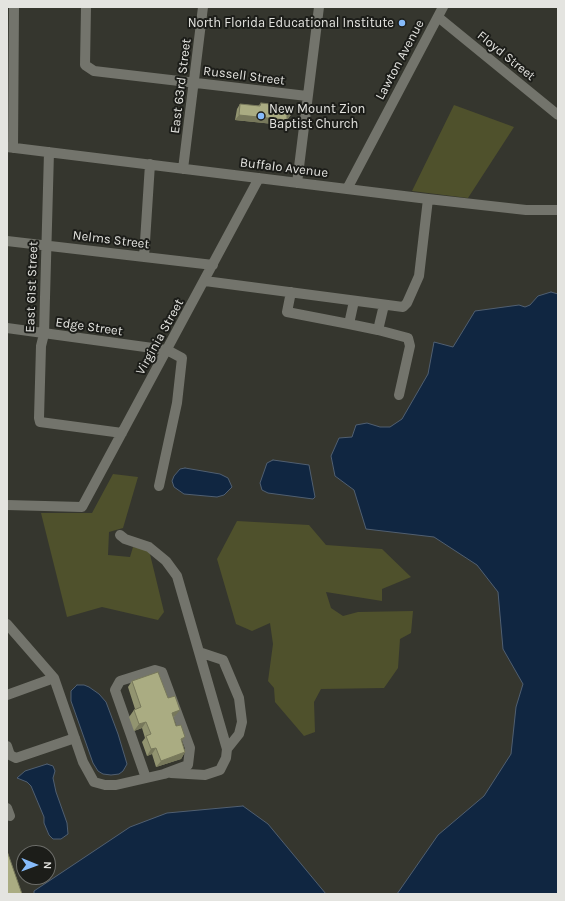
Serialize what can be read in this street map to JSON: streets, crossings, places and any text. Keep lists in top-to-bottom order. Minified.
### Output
{"streets":{"street":["Floyd Street","Lawton Avenue","Russell Street","East 63rd Street","Buffalo Avenue","Nelms Street","East 61st Street","Edge Street","Virginia Street"]},"crossings":[["Floyd Street","Lawton Avenue"],["Lawton Avenue","Buffalo Avenue"],["Russell Street","East 63rd Street"],["East 63rd Street","Buffalo Avenue"],["Buffalo Avenue","East 61st Street"],["Buffalo Avenue","Virginia Street"],["Nelms Street","East 61st Street"],["Nelms Street","Virginia Street"],["East 61st Street","Edge Street"],["East 61st Street","Virginia Street"],["Edge Street","Virginia Street"]],"places":["North Florida Educational Institute","New Mount Zion Baptist Church"],"north":"right"}
